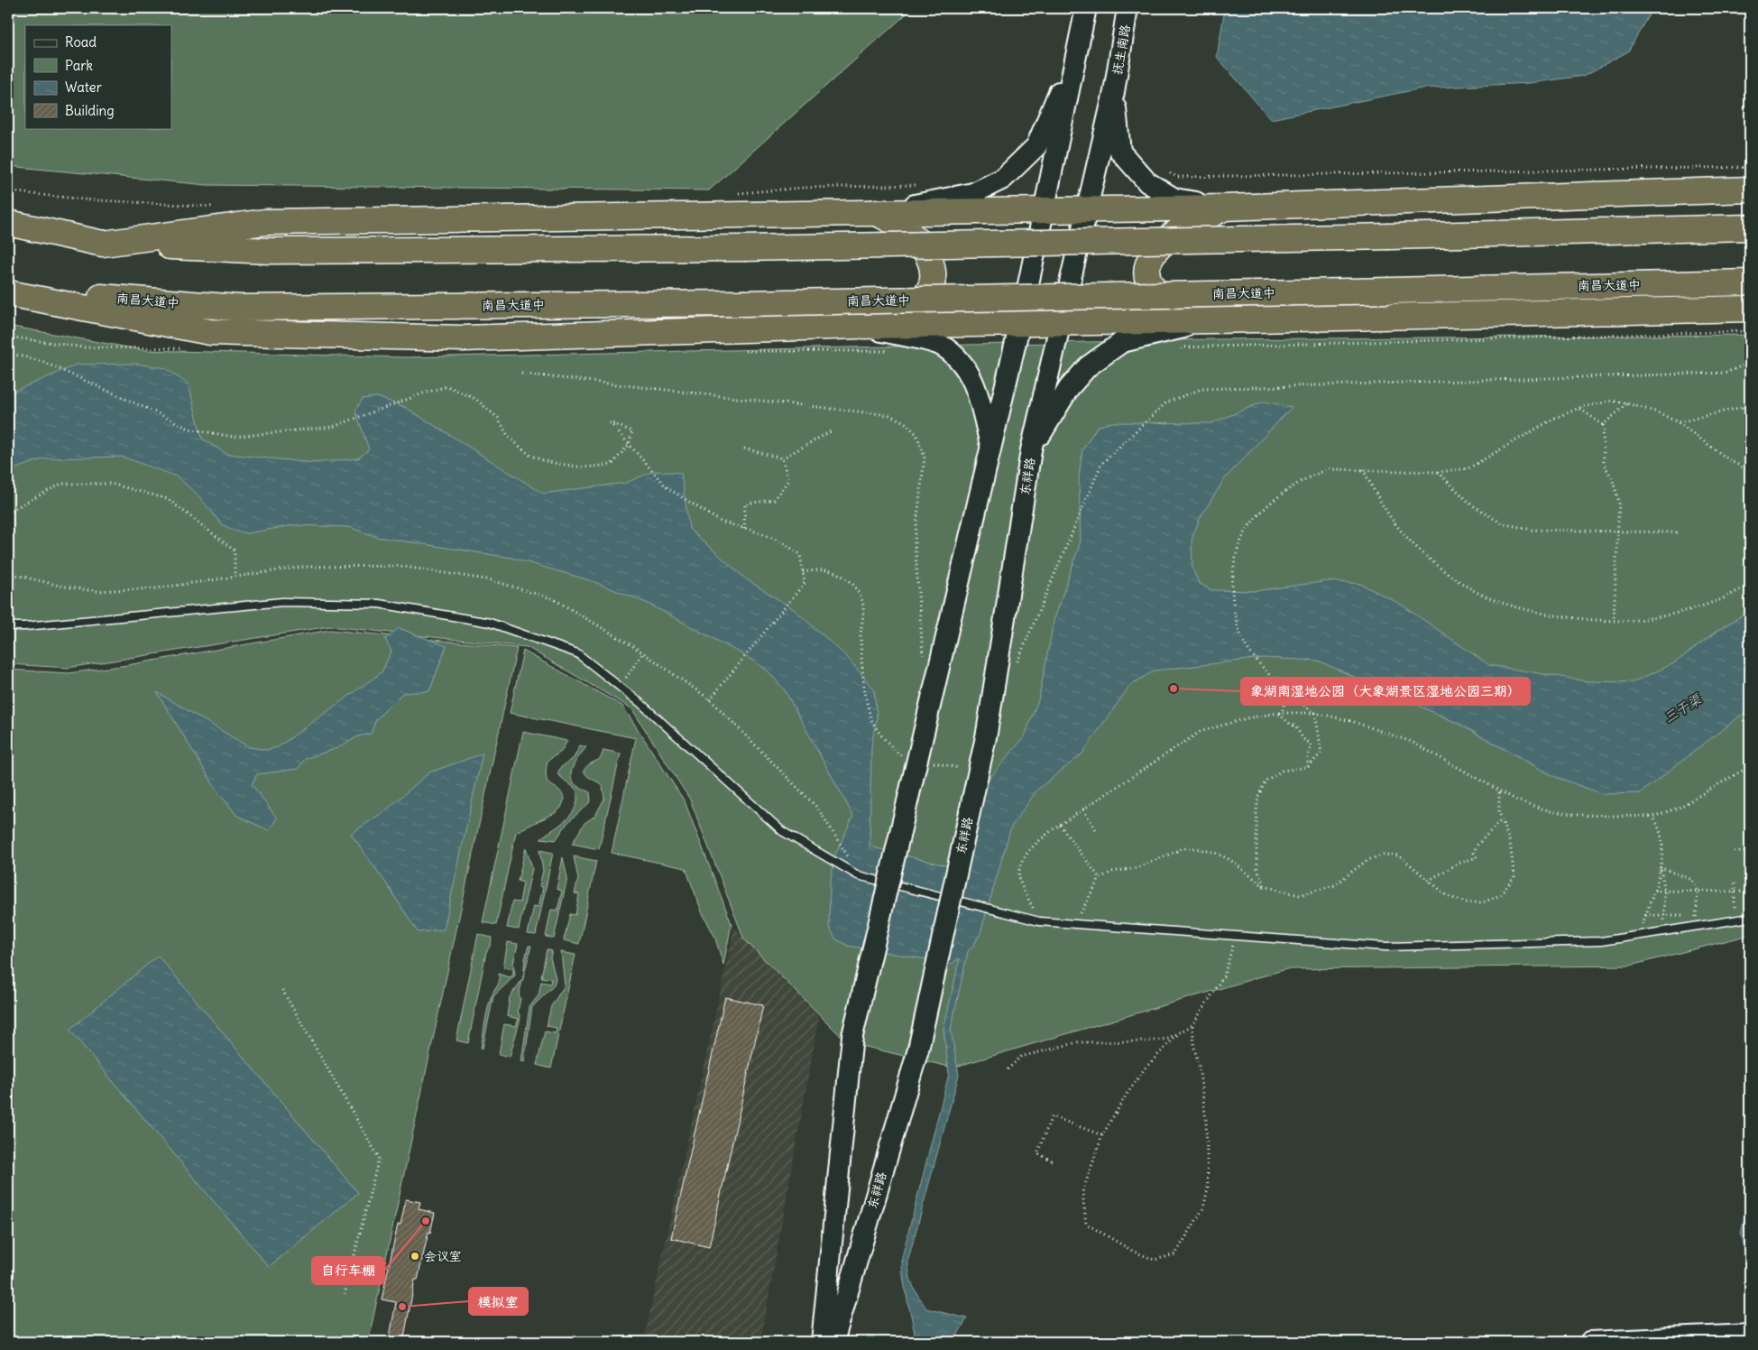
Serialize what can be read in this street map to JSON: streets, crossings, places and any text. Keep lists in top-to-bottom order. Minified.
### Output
{"streets":{"highway":["南昌大道中"],"main road":["抚生南路","东祥路"]},"crossings":[["抚生南路","东祥路"]],"water":["三干渠"],"places":["象湖南湿地公园（大象湖景区湿地公园三期）","自行车棚","会议室","模拟室"],"legend":["Road","Park","Water","Building"]}
